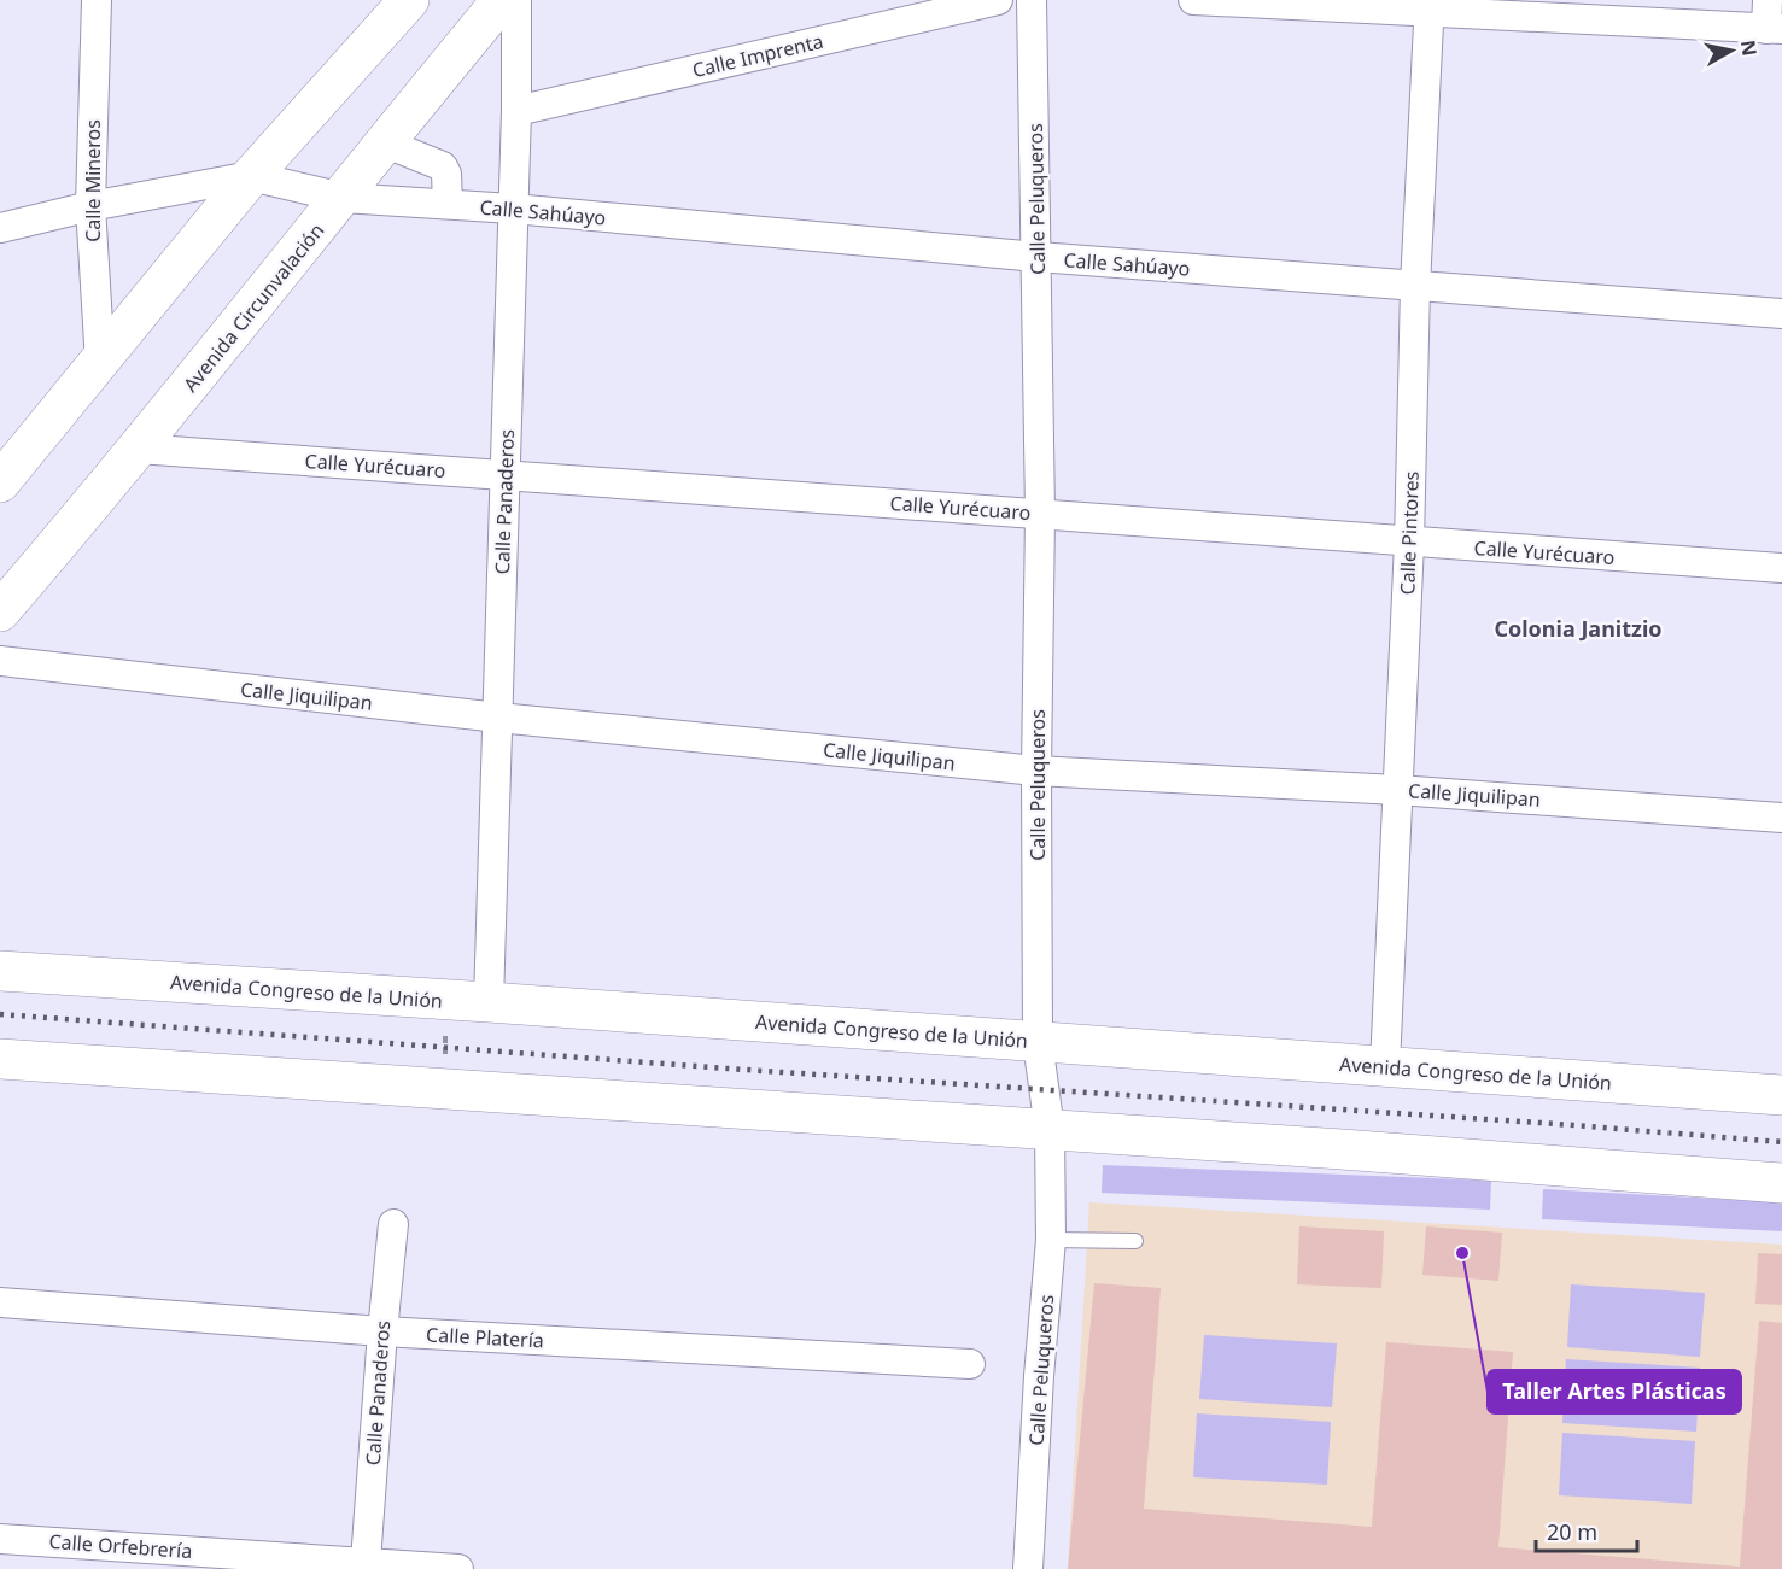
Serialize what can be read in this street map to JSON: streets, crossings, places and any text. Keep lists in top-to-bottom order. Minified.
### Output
{"streets":{"main road":["Avenida Circunvalación","Avenida Congreso de la Unión"],"street":["Calle Imprenta","Calle Mineros","Calle Peluqueros","Calle Sahúayo","Calle Yurécuaro","Calle Panaderos","Calle Pintores","Calle Jiquilipan","Calle Platería","Calle Orfebrería"]},"crossings":[["Calle Imprenta","Calle Panaderos"],["Calle Peluqueros","Calle Sahúayo"],["Calle Peluqueros","Calle Yurécuaro"],["Calle Peluqueros","Calle Jiquilipan"],["Calle Peluqueros","Avenida Congreso de la Unión"],["Calle Sahúayo","Avenida Circunvalación"],["Calle Sahúayo","Calle Panaderos"],["Calle Sahúayo","Calle Pintores"],["Avenida Circunvalación","Calle Yurécuaro"],["Calle Yurécuaro","Calle Panaderos"],["Calle Yurécuaro","Calle Pintores"],["Calle Panaderos","Calle Jiquilipan"],["Calle Panaderos","Avenida Congreso de la Unión"],["Calle Panaderos","Calle Platería"],["Calle Panaderos","Calle Orfebrería"],["Calle Pintores","Calle Jiquilipan"],["Calle Pintores","Avenida Congreso de la Unión"]],"districts":["Colonia Janitzio"],"places":["Taller Artes Plásticas"],"scale_bar":"20 m","north":"right"}
